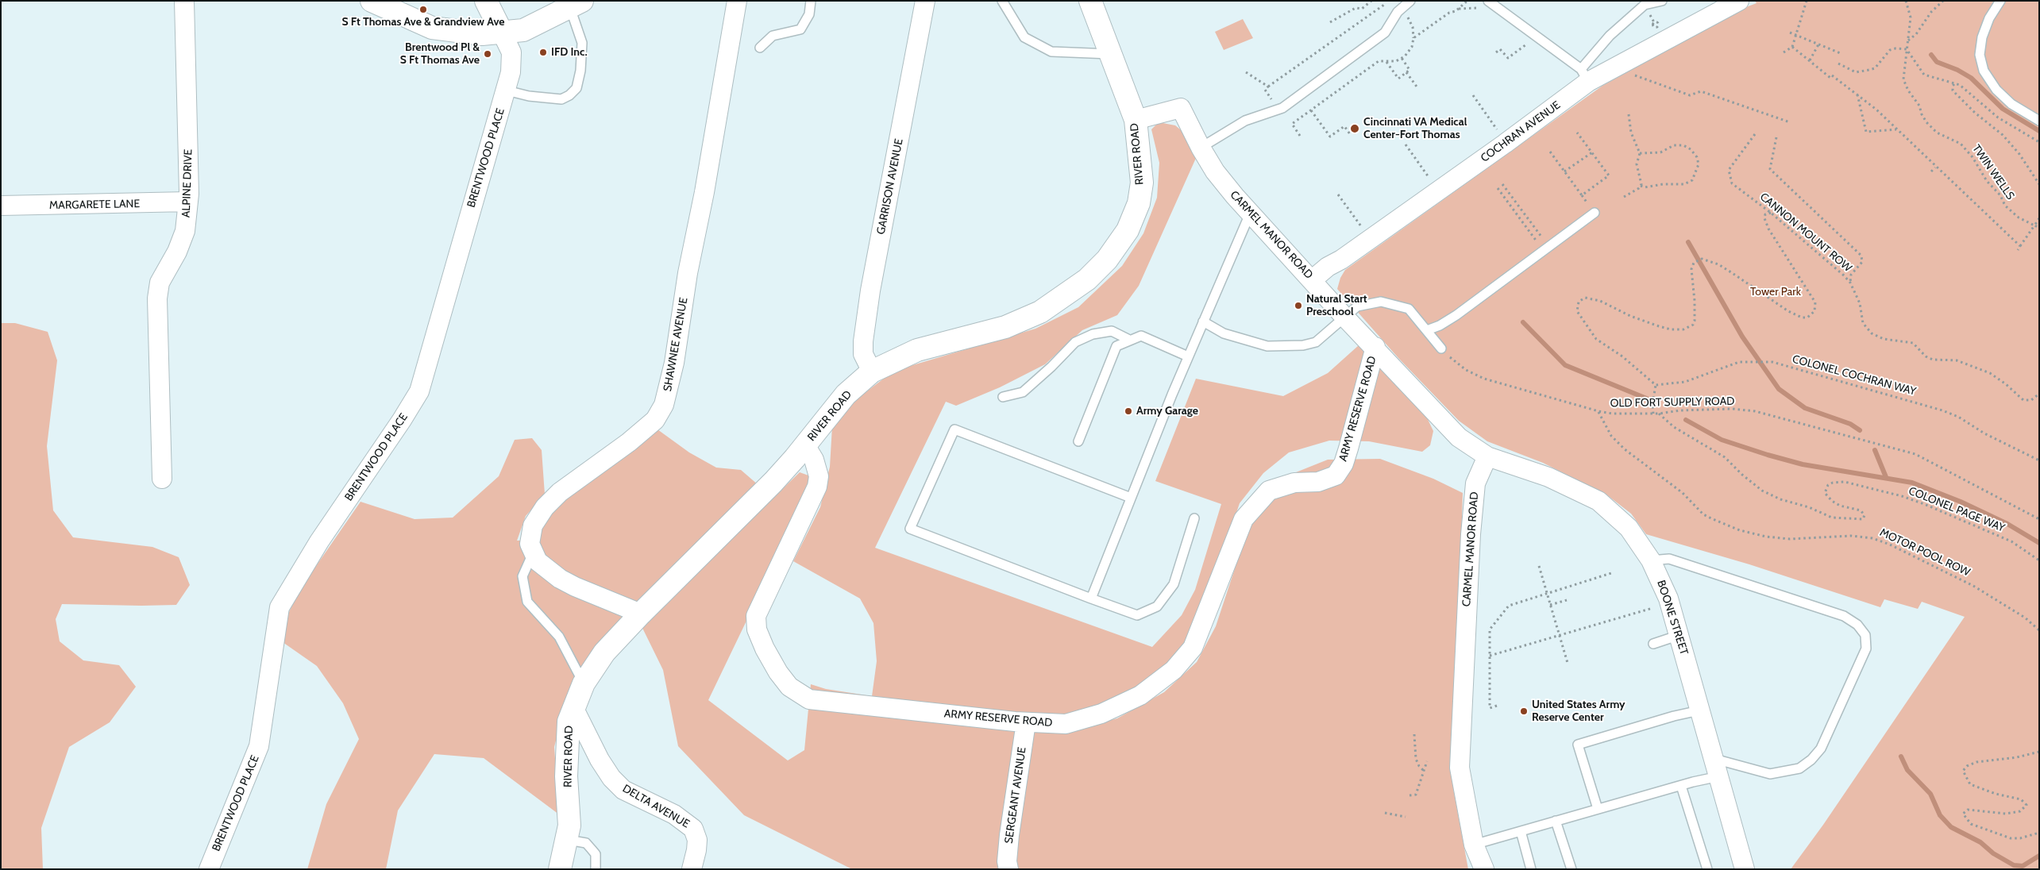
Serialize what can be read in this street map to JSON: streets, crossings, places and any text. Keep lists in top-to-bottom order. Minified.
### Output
{"streets":{"street":["COCHRAN AVENUE","RIVER ROAD","BRENTWOOD PLACE","ALPINE DRIVE","GARRISON AVENUE","MARGARETE LANE","CARMEL MANOR ROAD","SHAWNEE AVENUE","ARMY RESERVE ROAD","BOONE STREET","SERGEANT AVENUE","DELTA AVENUE"],"path":["TWIN WELLS","CANNON MOUNT ROW","COLONEL COCHRAN WAY","OLD FORT SUPPLY ROAD","COLONEL PAGE WAY","MOTOR POOL ROW"]},"crossings":[["COCHRAN AVENUE","CARMEL MANOR ROAD"],["RIVER ROAD","GARRISON AVENUE"],["RIVER ROAD","CARMEL MANOR ROAD"],["RIVER ROAD","ARMY RESERVE ROAD"],["RIVER ROAD","DELTA AVENUE"],["ALPINE DRIVE","MARGARETE LANE"],["CARMEL MANOR ROAD","ARMY RESERVE ROAD"],["CARMEL MANOR ROAD","BOONE STREET"],["OLD FORT SUPPLY ROAD","COLONEL PAGE WAY"],["OLD FORT SUPPLY ROAD","MOTOR POOL ROW"],["ARMY RESERVE ROAD","SERGEANT AVENUE"]],"parks":["Tower Park"],"places":["S Ft Thomas Ave & Grandview Ave","IFD Inc.","Brentwood Pl & S Ft Thomas Ave","Cincinnati VA Medical Center-Fort Thomas","Natural Start Preschool","Army Garage","United States Army Reserve Center"]}
